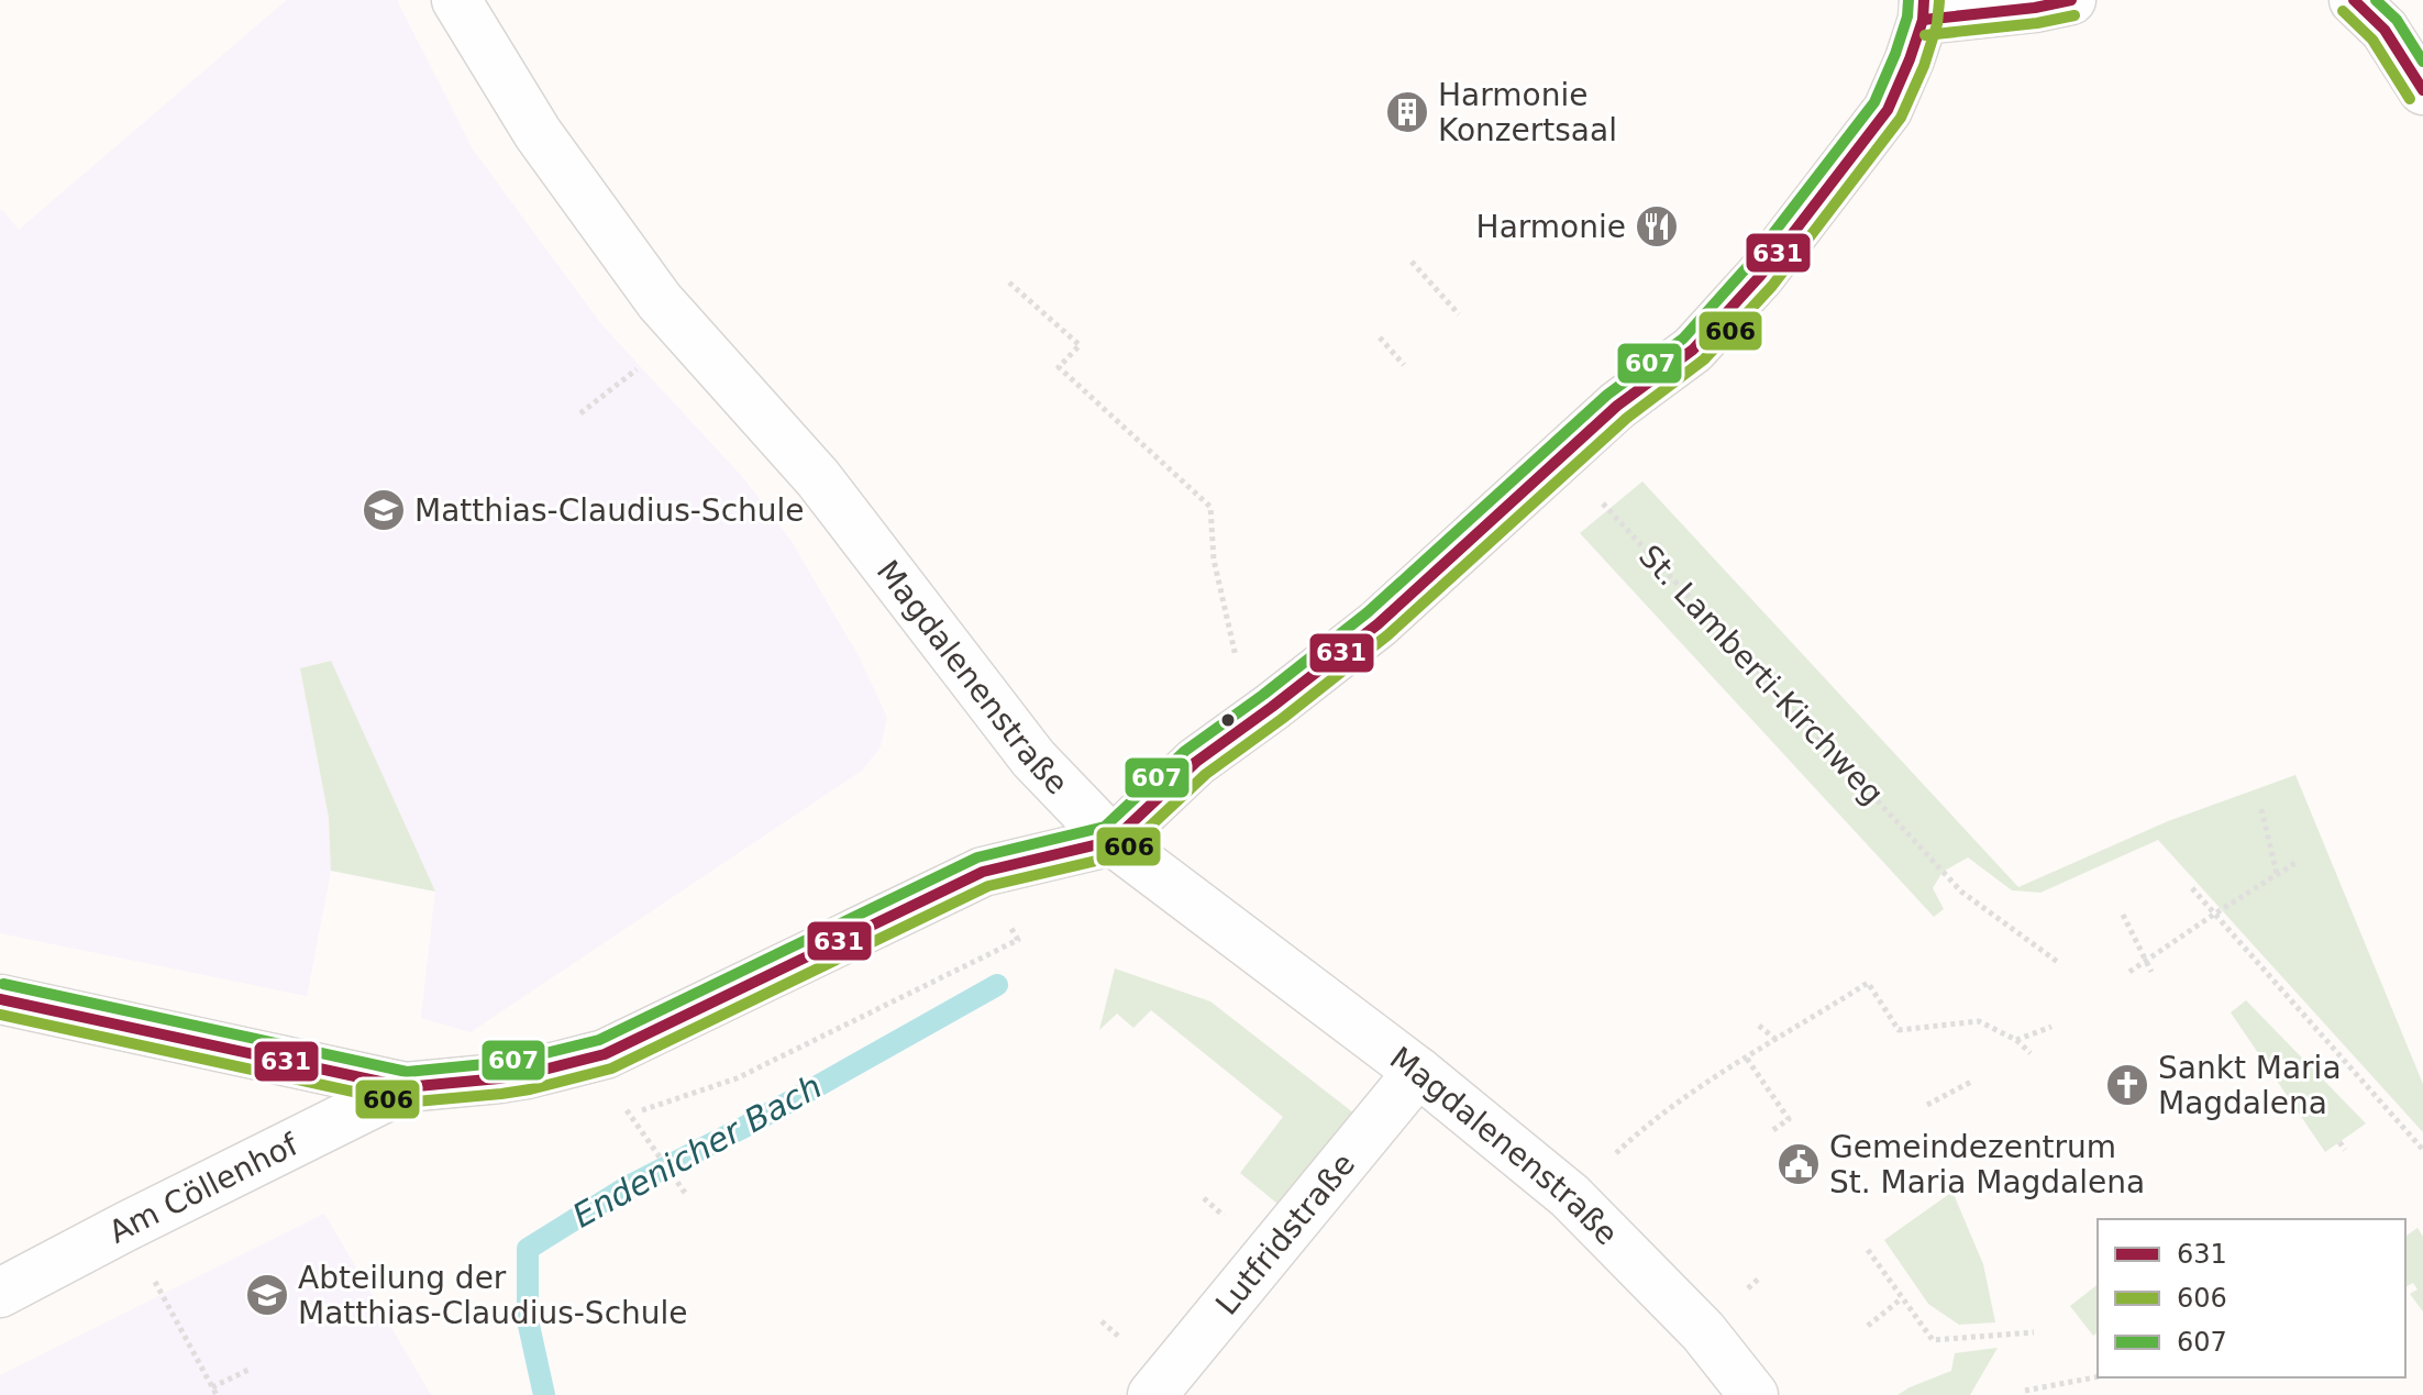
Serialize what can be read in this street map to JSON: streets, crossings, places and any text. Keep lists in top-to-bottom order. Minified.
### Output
{"streets":{"street":["Magdalenenstraße","Am Cöllenhof","Lutfridstraße"],"path":["St. Lamberti-Kirchweg"]},"crossings":[["Magdalenenstraße","Lutfridstraße"]],"water":["Endenicher Bach"],"places":{"building":["Harmonie Konzertsaal"],"restaurant":["Harmonie"],"school or university":["Matthias-Claudius-Schule","Abteilung der Matthias-Claudius-Schule"],"church":["Sankt Maria Magdalena"],"public building":["Gemeindezentrum St. Maria Magdalena"]},"lines":["transit line 631","transit line 607","transit line 606"],"legend":["631","606","607"]}
